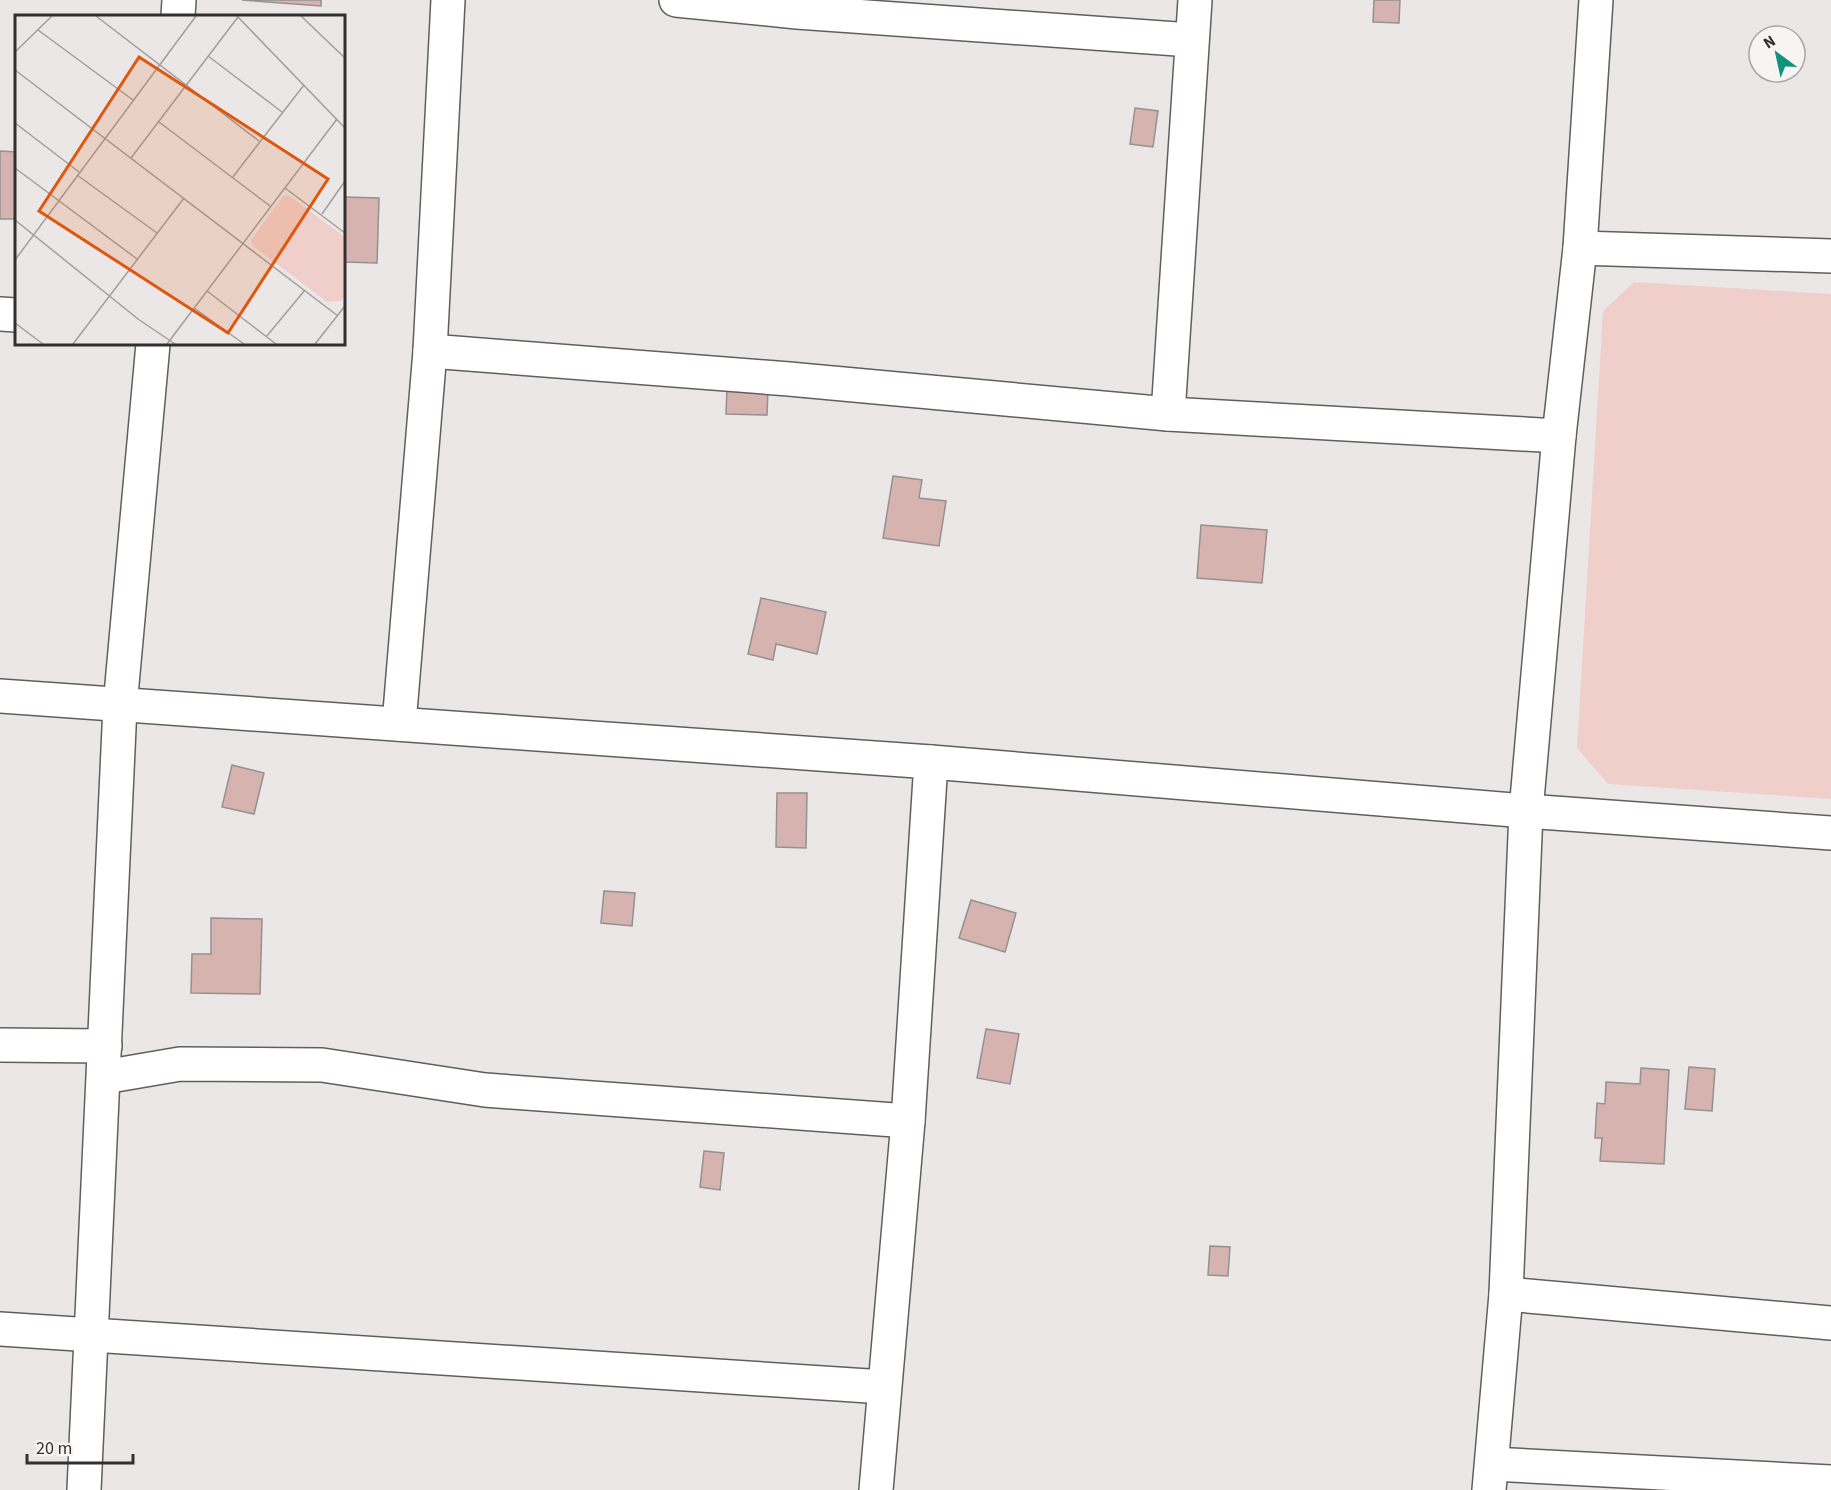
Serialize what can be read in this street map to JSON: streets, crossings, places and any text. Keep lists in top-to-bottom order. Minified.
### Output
{"scale_bar":"20 m","north":"top left"}
